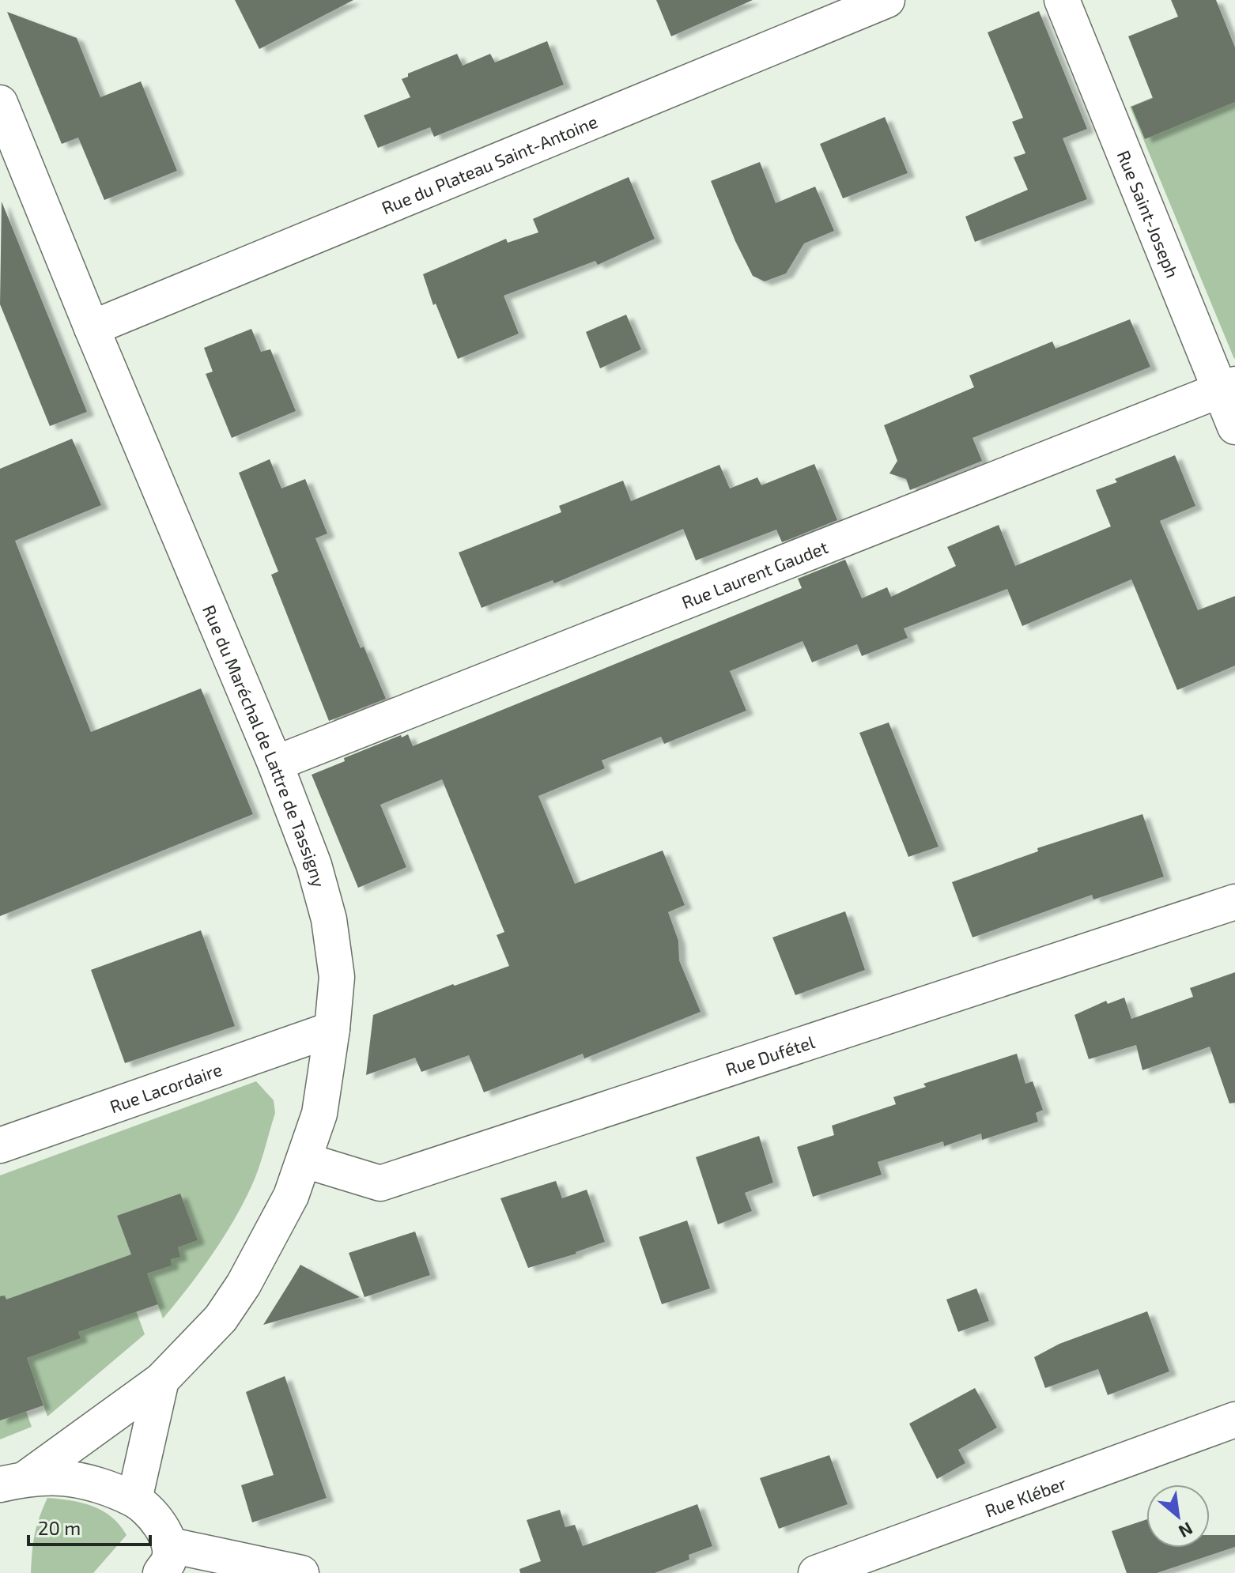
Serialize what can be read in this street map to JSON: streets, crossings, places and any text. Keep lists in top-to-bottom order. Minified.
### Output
{"streets":{"street":["Rue du Plateau Saint-Antoine","Rue Saint-Joseph","Rue Laurent Gaudet","Rue du Maréchal de Lattre de Tassigny","Rue Dufétel","Rue Lacordaire","Rue Kléber"]},"crossings":[["Rue du Plateau Saint-Antoine","Rue du Maréchal de Lattre de Tassigny"],["Rue Saint-Joseph","Rue Laurent Gaudet"],["Rue Laurent Gaudet","Rue du Maréchal de Lattre de Tassigny"],["Rue du Maréchal de Lattre de Tassigny","Rue Dufétel"],["Rue du Maréchal de Lattre de Tassigny","Rue Lacordaire"]],"scale_bar":"20 m","north":"bottom right"}
